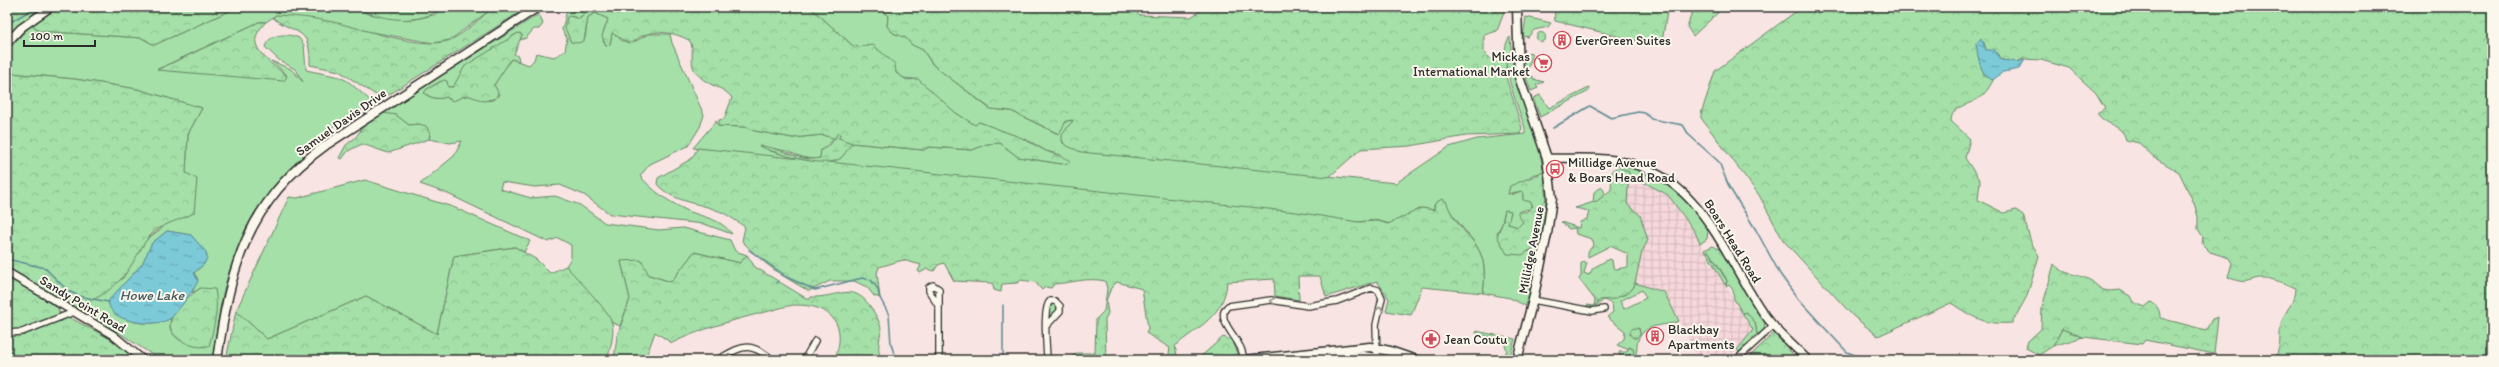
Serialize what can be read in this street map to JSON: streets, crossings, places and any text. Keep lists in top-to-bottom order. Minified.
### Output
{"streets":{"main road":["Samuel Davis Drive","Millidge Avenue"],"street":["Boars Head Road","Sandy Point Road"]},"crossings":[["Boars Head Road","Millidge Avenue"]],"water":["Howe Lake"],"places":{"building":["EverGreen Suites","Blackbay Apartments"],"supermarket":["Mickas International Market"],"bus stop":["Millidge Avenue & Boars Head Road"],"pharmacy":["Jean Coutu"]},"scale_bar":"100 m"}
